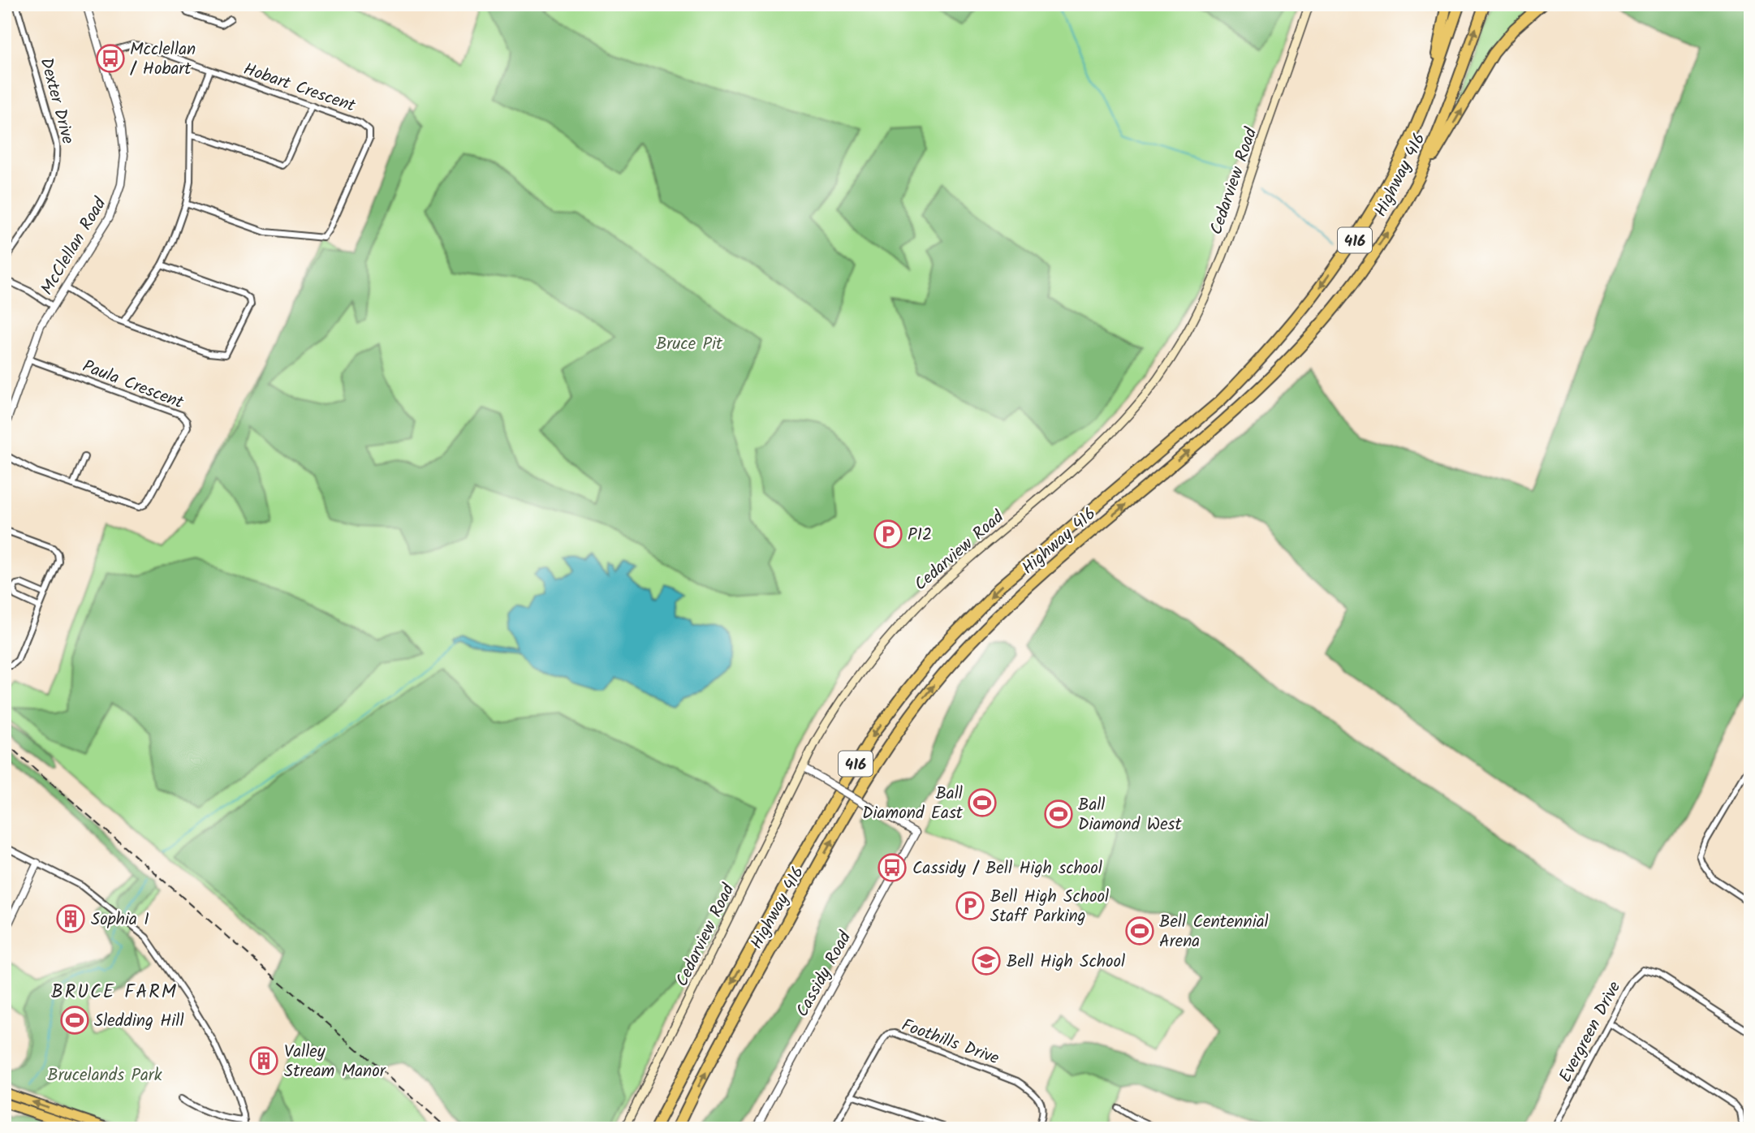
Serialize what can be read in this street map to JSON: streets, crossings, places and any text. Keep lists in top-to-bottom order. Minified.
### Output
{"streets":{"highway":["Highway 416","416"],"main road":["Cedarview Road"],"street":["Hobart Crescent","Dexter Drive","McClellan Road","Paula Crescent","Cassidy Road","Evergreen Drive","Foothills Drive"]},"crossings":[["Hobart Crescent","McClellan Road"],["Cedarview Road","Cassidy Road"],["McClellan Road","Paula Crescent"]],"districts":["BRUCE FARM"],"parks":["Bruce Pit","Brucelands Park"],"places":{"bus stop":["Mcclellan / Hobart","Cassidy / Bell High school"],"parking":["P12","Bell High School Staff Parking"],"sports":["Ball Diamond East","Ball Diamond West","Bell Centennial Arena","Sledding Hill"],"building":["Sophia I","Valley Stream Manor"],"school or university":["Bell High School"]}}
